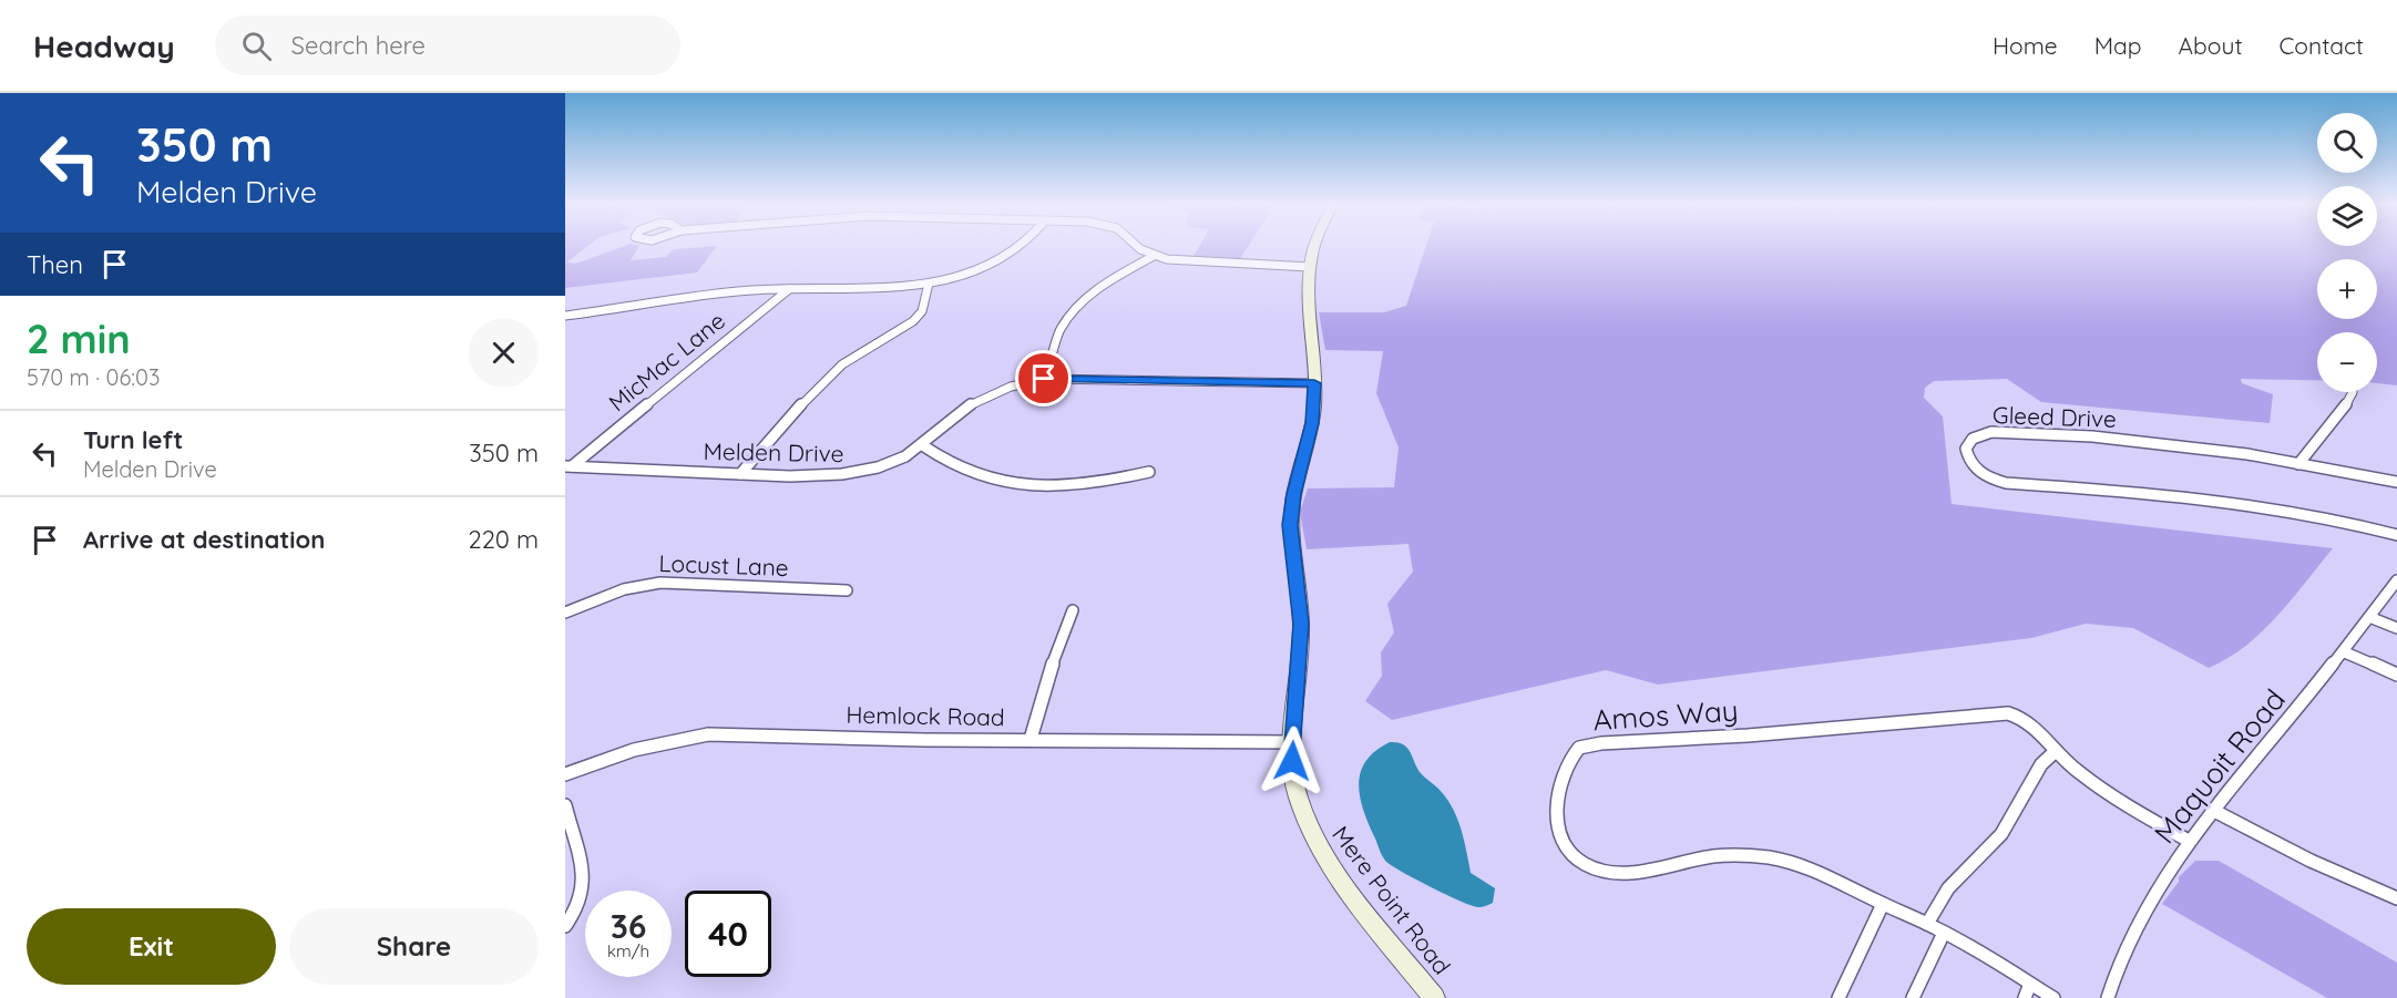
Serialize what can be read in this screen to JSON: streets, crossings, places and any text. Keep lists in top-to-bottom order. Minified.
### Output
{"streets":{"street":["MicMac Lane","Gleed Drive","Melden Drive","Locust Lane","Amos Way","Hemlock Road","Maquoit Road","Mere Point Road"]},"crossings":[["MicMac Lane","Melden Drive"],["Melden Drive","Mere Point Road"],["Amos Way","Maquoit Road"],["Hemlock Road","Mere Point Road"]],"page":{"header":"Headway","search":"Search here","nav":["Home","Map","About","Contact"],"turn":["350 m","Melden Drive"],"map_buttons":["+","−"],"then":"Then","heading":["2 min","570 m · 06:03"],"list":[{"name":"Turn left","note":"Melden Drive","value":"350 m"},{"name":"Arrive at destination","value":"220 m"}],"speed":"36 km/h","limit":"40","buttons":["Exit","Share"]}}
